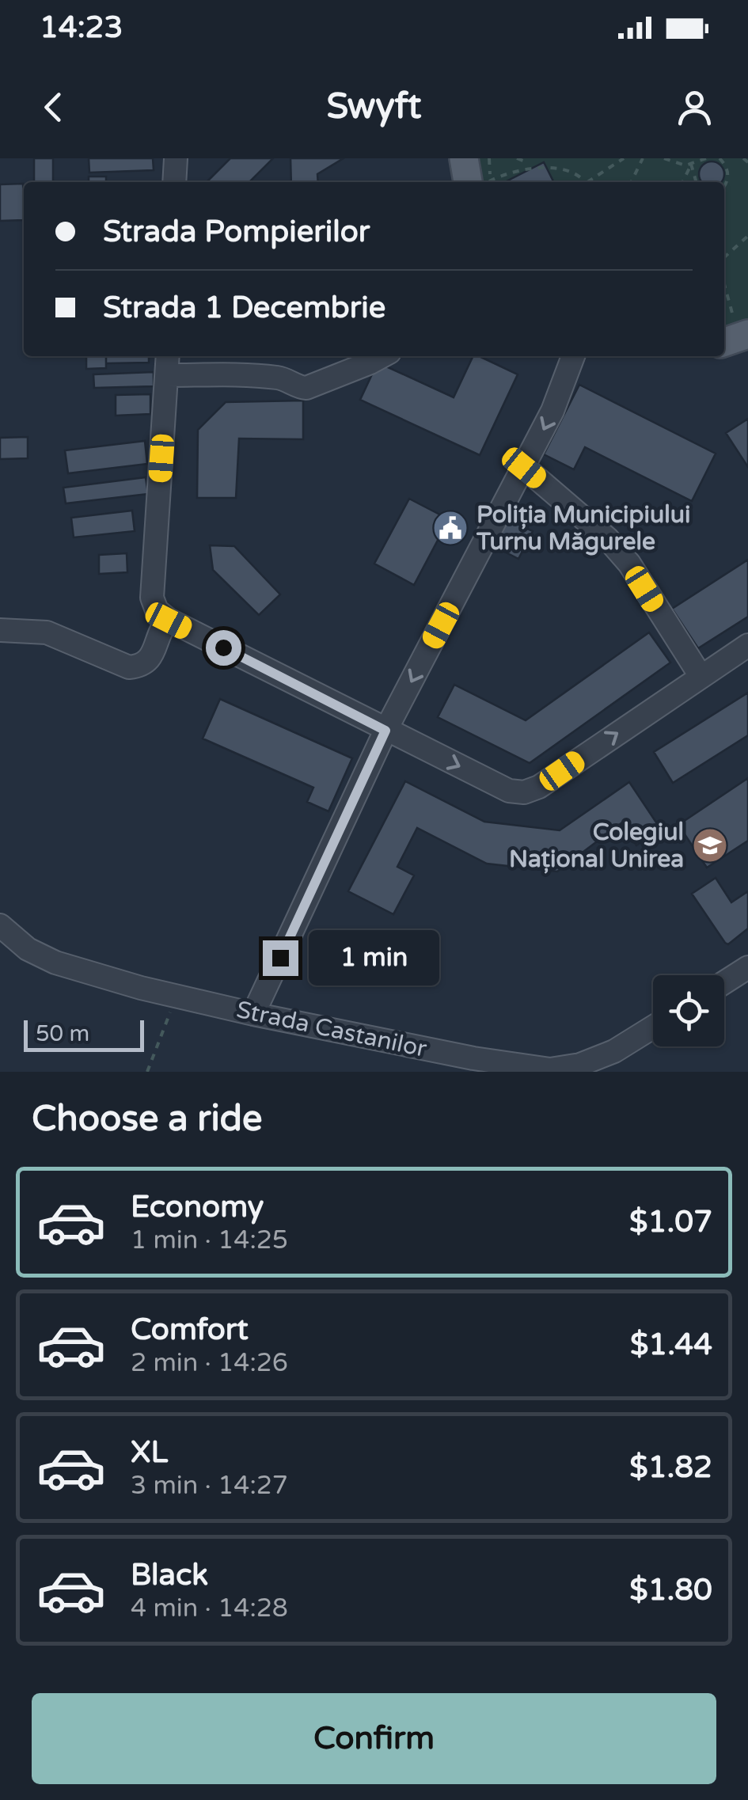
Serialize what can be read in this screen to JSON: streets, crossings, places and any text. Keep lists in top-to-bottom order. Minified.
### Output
{"streets":{"street":["Strada Castanilor"]},"places":{"public building":["Poliția Municipiului Turnu Măgurele"],"school or university":["Colegiul Național Unirea"]},"scale_bar":"50 m","page":{"status":"14:23","header":"Swyft","banner":["Strada Pompierilor","Strada 1 Decembrie"],"bubble":"1 min","scale":"50 m","heading":"Choose a ride","list":[{"name":"Economy","note":"1 min · 14:25","value":"$1.07"},{"name":"Comfort","note":"2 min · 14:26","value":"$1.44"},{"name":"XL","note":"3 min · 14:27","value":"$1.82"},{"name":"Black","note":"4 min · 14:28","value":"$1.80"}],"buttons":"Confirm"}}
